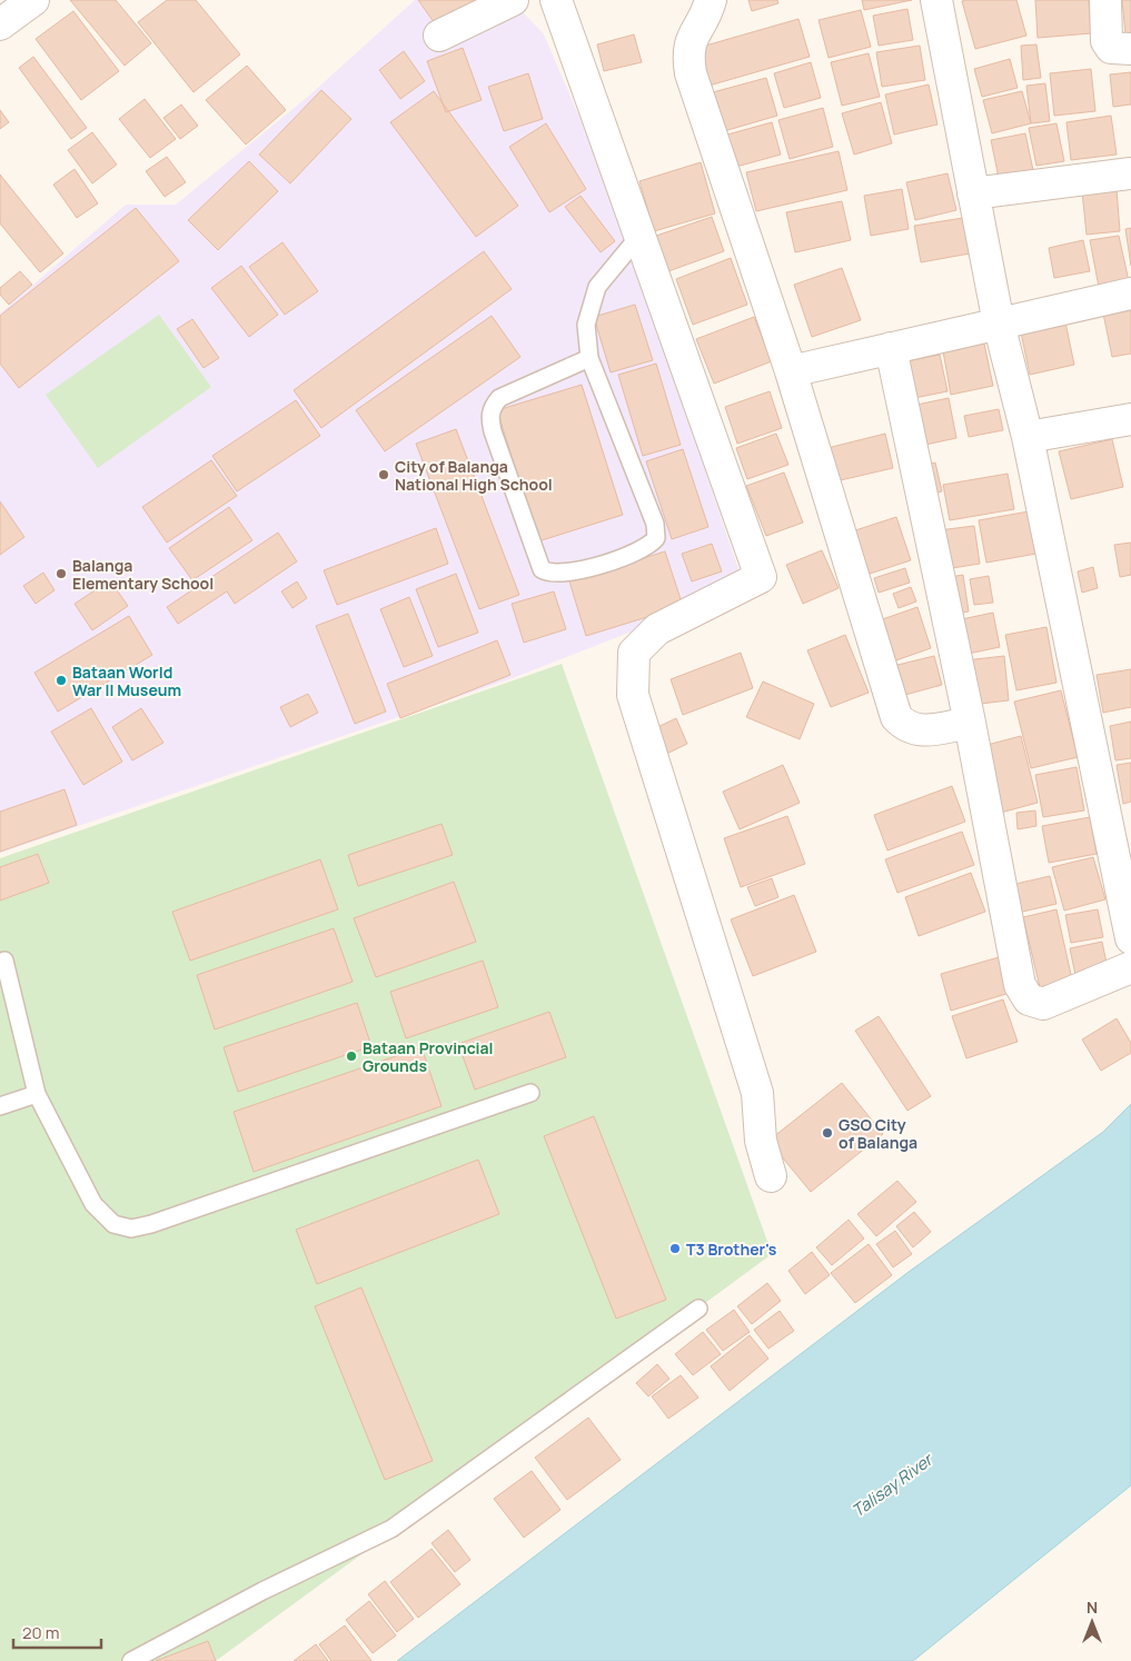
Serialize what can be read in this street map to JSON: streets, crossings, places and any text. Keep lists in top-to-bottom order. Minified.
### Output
{"water":["Talisay River"],"places":["City of Balanga National High School","Balanga Elementary School","Bataan World War II Museum","Bataan Provincial Grounds","GSO City of Balanga","T3 Brother's"],"scale_bar":"20 m","north":"top"}
